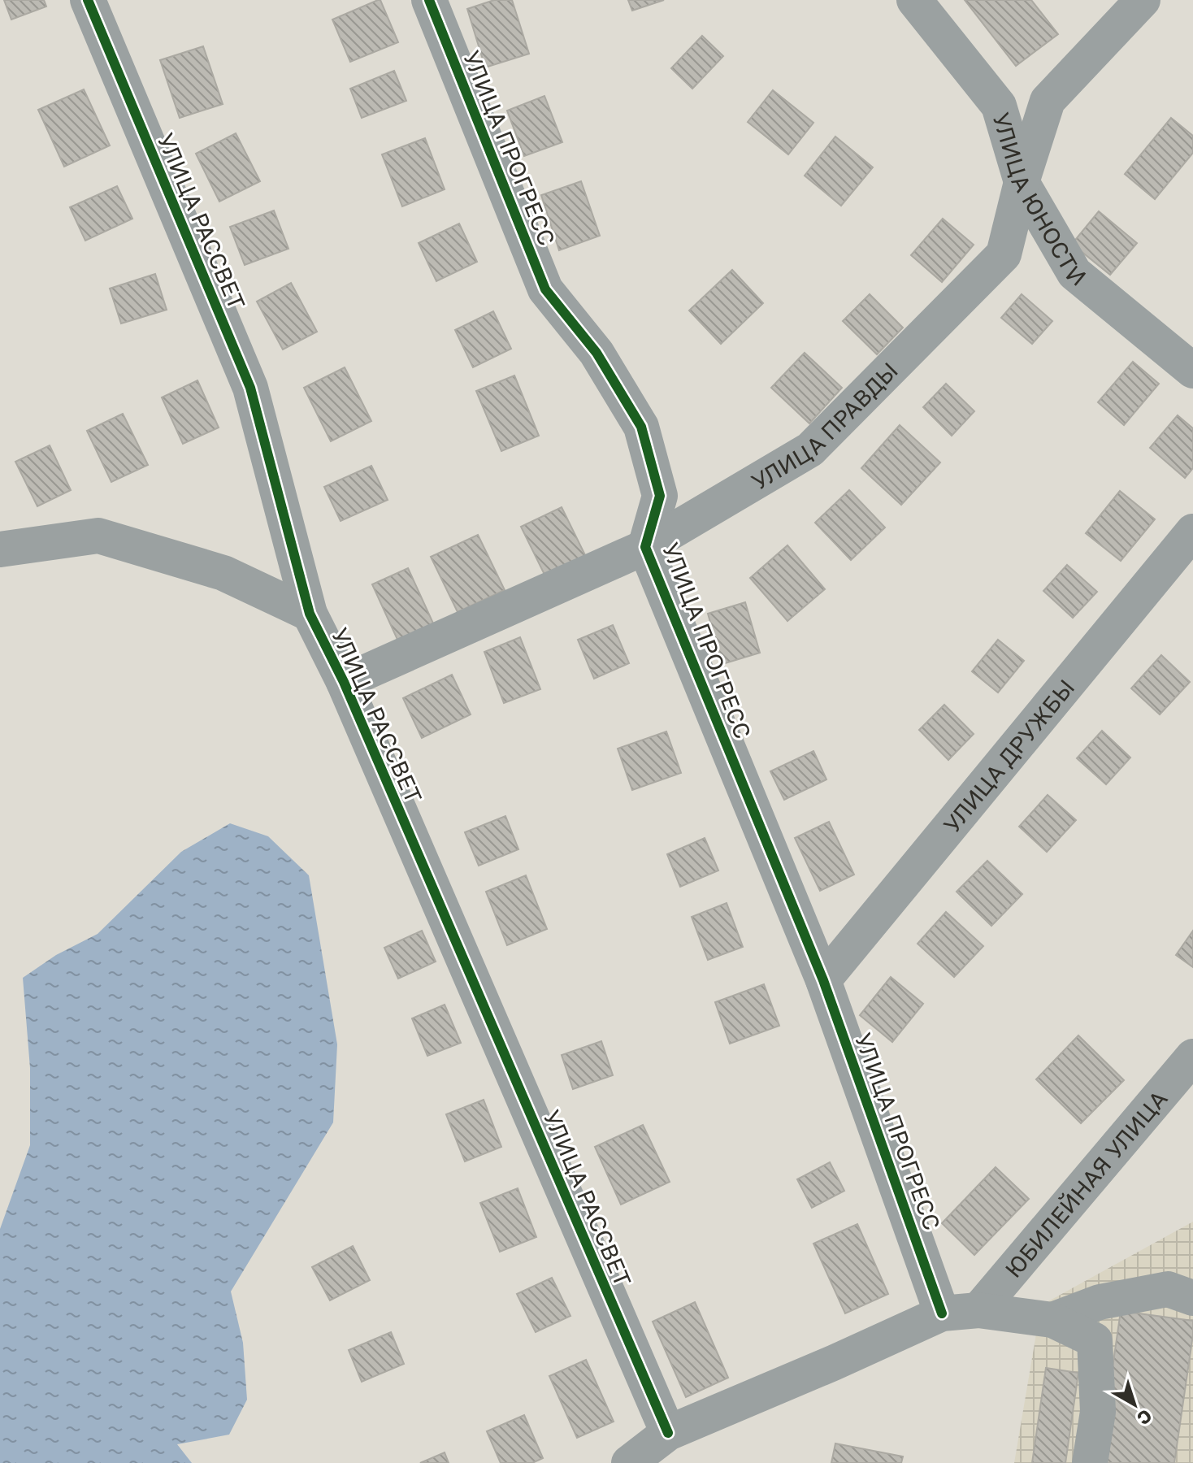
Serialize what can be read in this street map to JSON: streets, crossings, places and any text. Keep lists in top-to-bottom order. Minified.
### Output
{"streets":{"street":["УЛИЦА ПРОГРЕСС","УЛИЦА ЮНОСТИ","УЛИЦА РАССВЕТ","УЛИЦА ПРАВДЫ","УЛИЦА ДРУЖБЫ","ЮБИЛЕЙНАЯ УЛИЦА"]},"crossings":[["УЛИЦА ПРОГРЕСС","УЛИЦА ПРАВДЫ"],["УЛИЦА ПРОГРЕСС","УЛИЦА ДРУЖБЫ"],["УЛИЦА ЮНОСТИ","УЛИЦА ПРАВДЫ"],["УЛИЦА РАССВЕТ","УЛИЦА ПРАВДЫ"]],"north":"bottom right"}
